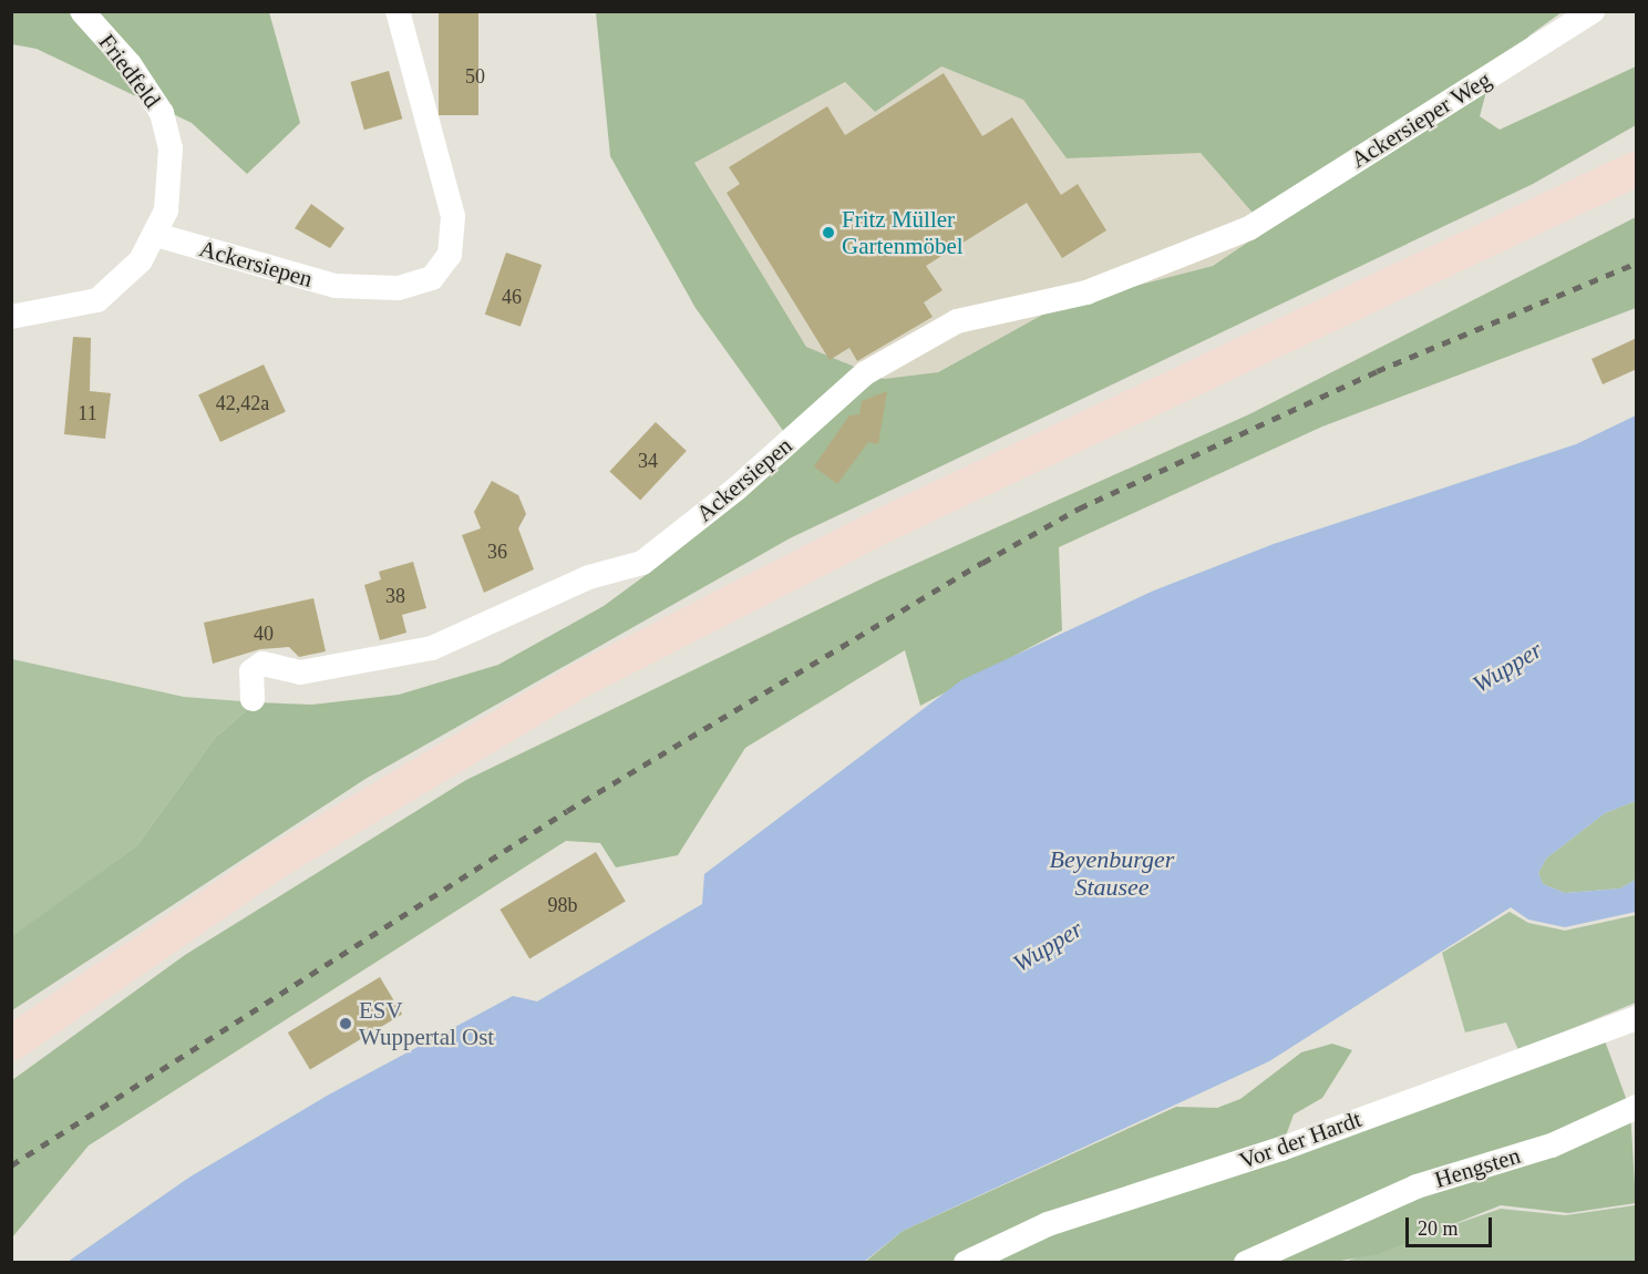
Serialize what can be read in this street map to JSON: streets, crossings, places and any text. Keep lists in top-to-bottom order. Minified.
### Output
{"streets":{"street":["Friedfeld","Ackersieper Weg","Ackersiepen","Vor der Hardt","Hengsten"]},"crossings":[["Friedfeld","Ackersiepen"],["Ackersieper Weg","Ackersiepen"]],"water":["Wupper","Beyenburger Stausee"],"places":["Fritz Müller Gartenmöbel","ESV Wuppertal Ost"],"house_numbers":["50","46","42,42a","11","34","36","38","40","98b"],"scale_bar":"20 m"}
